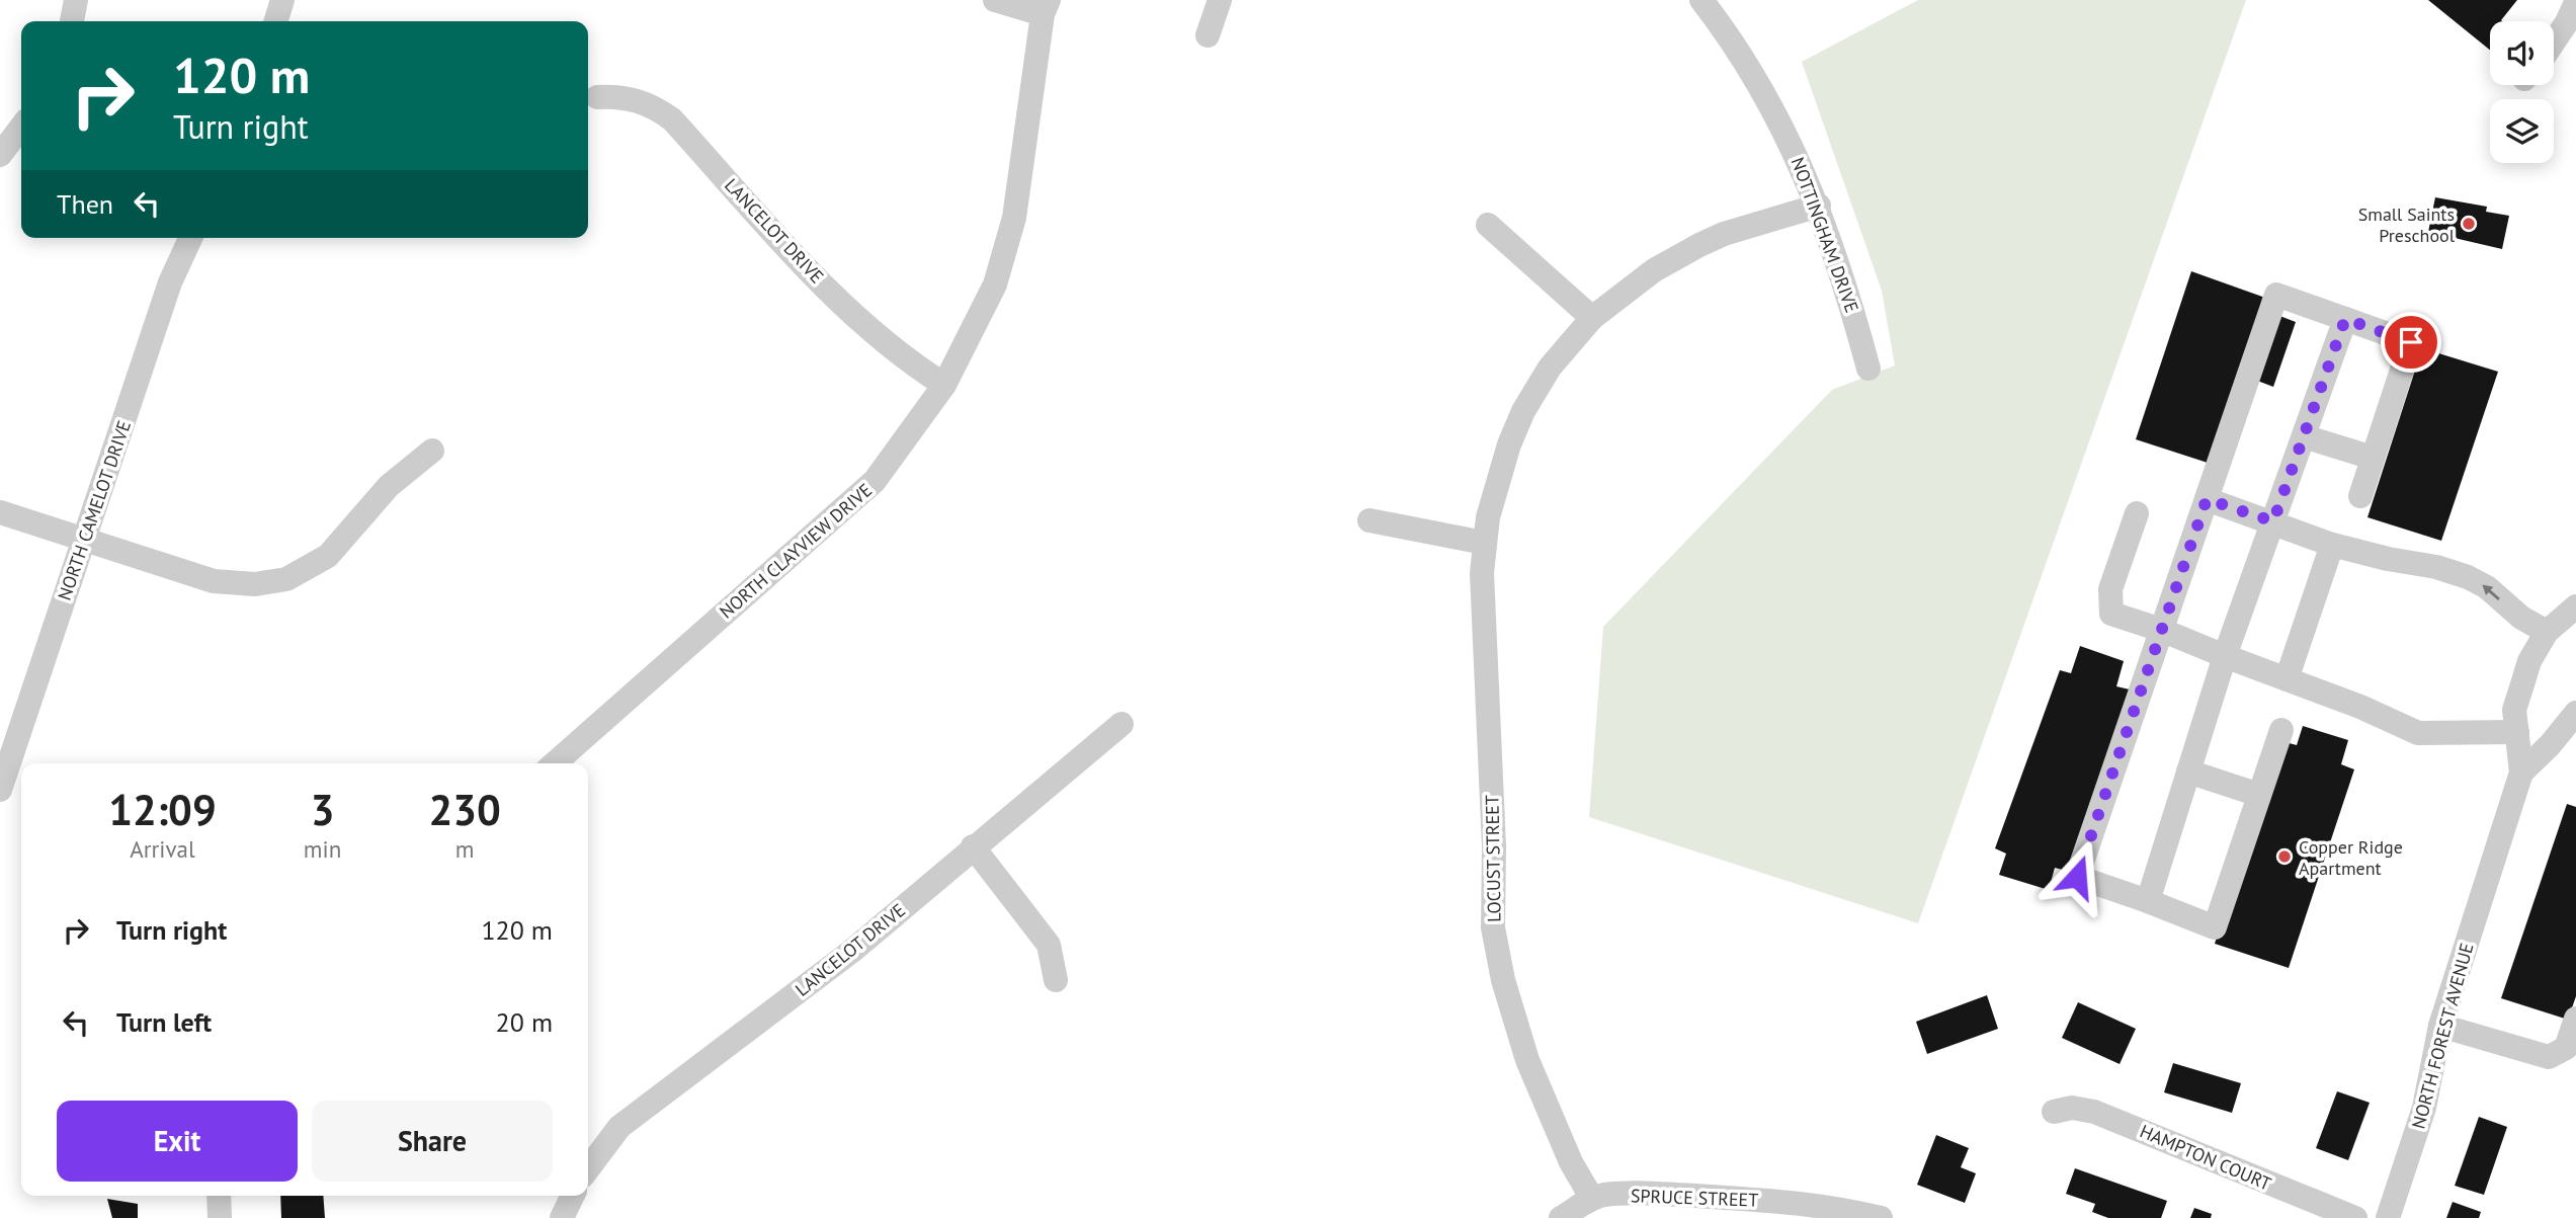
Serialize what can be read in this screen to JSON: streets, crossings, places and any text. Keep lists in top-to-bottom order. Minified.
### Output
{"streets":{"street":["LANCELOT DRIVE","NOTTINGHAM DRIVE","NORTH CAMELOT DRIVE","NORTH CLAYVIEW DRIVE","LOCUST STREET","NORTH FOREST AVENUE","HAMPTON COURT","SPRUCE STREET"]},"crossings":[["LANCELOT DRIVE","NORTH CLAYVIEW DRIVE"],["NOTTINGHAM DRIVE","LOCUST STREET"],["LOCUST STREET","SPRUCE STREET"]],"places":["Small Saints Preschool","Copper Ridge Apartment"],"page":{"turn":["120 m","Turn right"],"then":"Then","eta":["12:09","Arrival","3","min","230","m"],"list":[{"name":"Turn right","value":"120 m"},{"name":"Turn left","value":"20 m"}],"buttons":["Exit","Share"]}}
